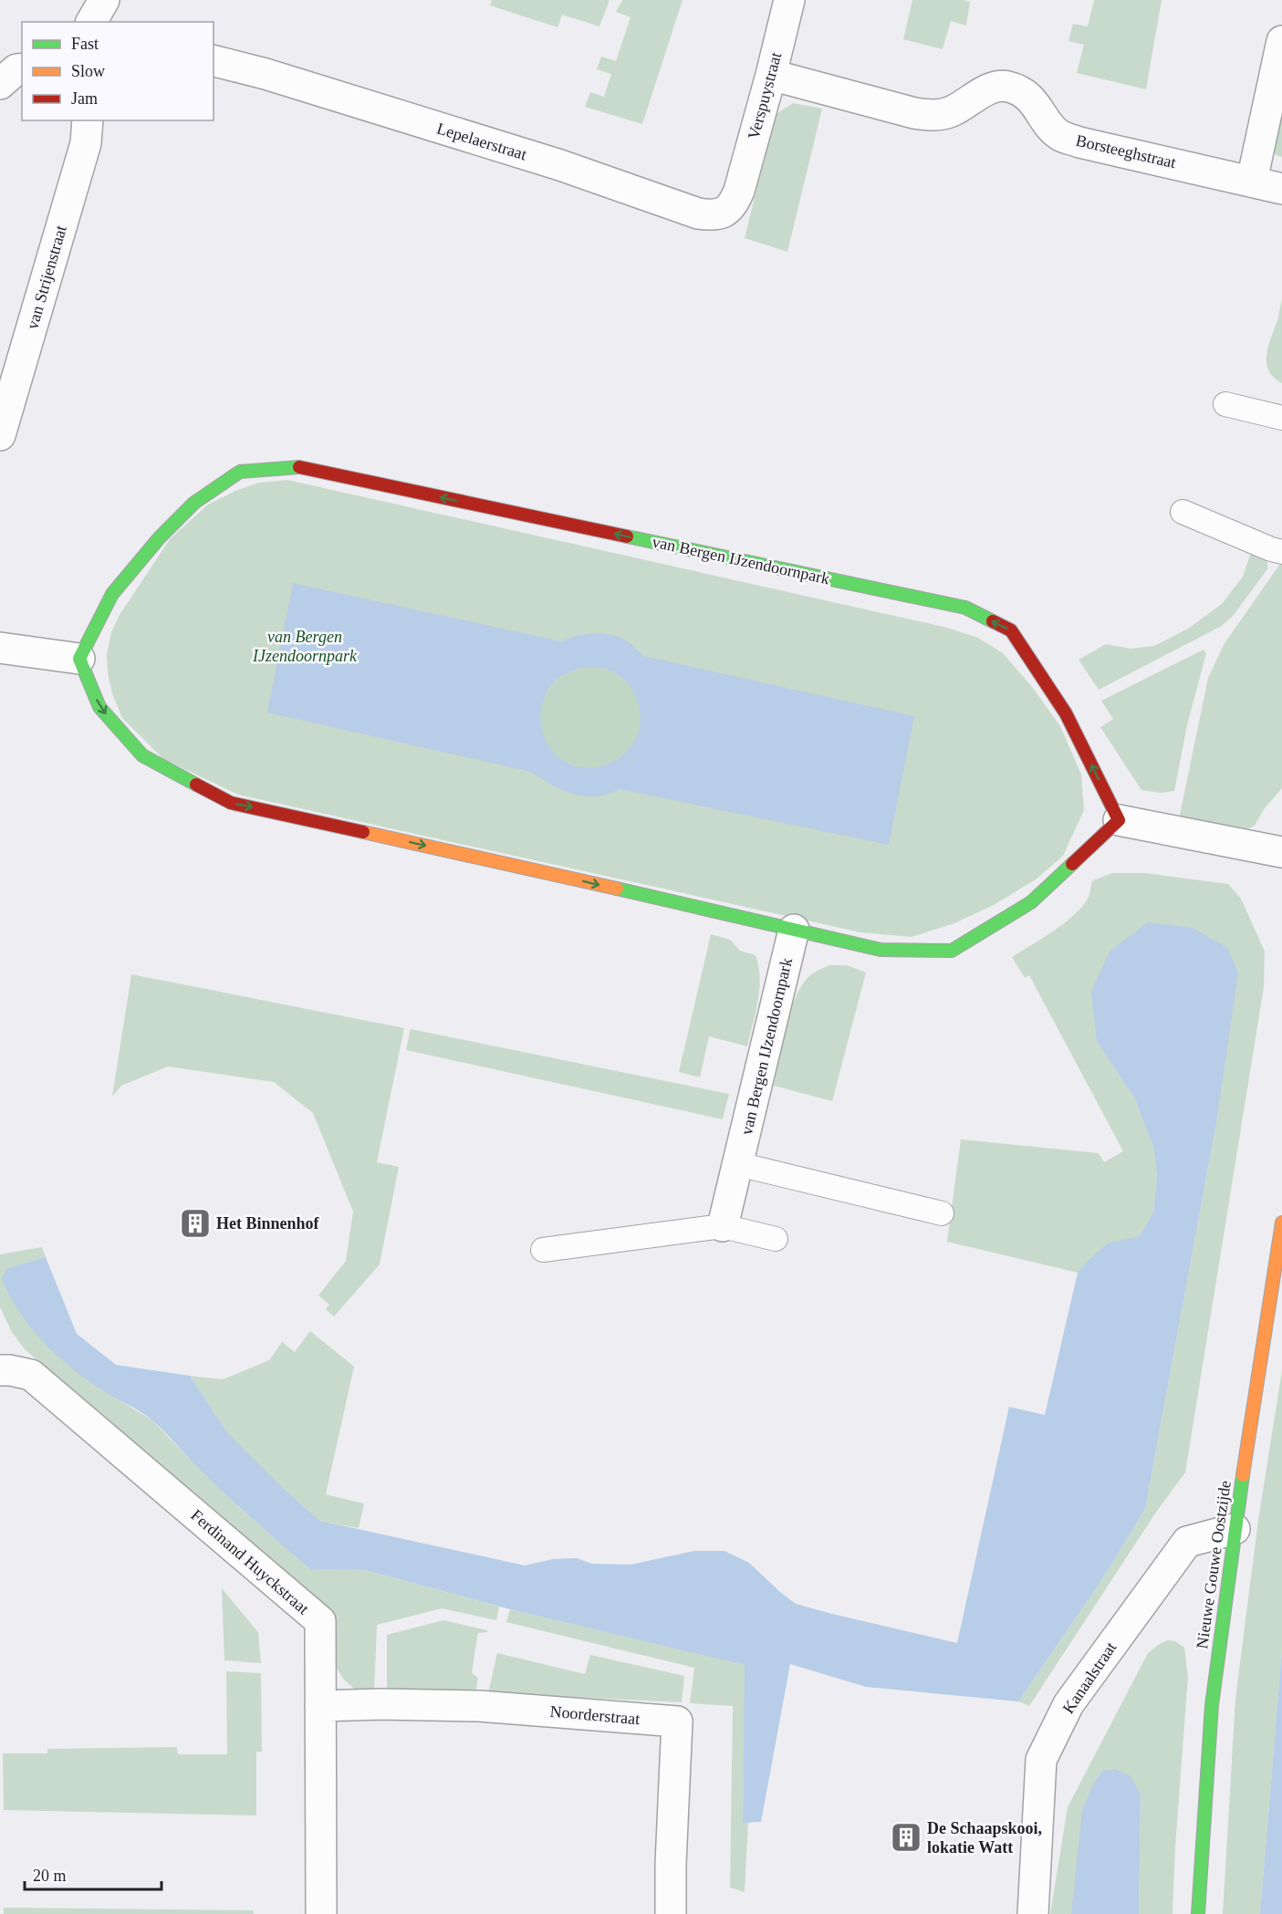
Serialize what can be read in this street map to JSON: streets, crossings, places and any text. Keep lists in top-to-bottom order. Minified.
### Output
{"streets":{"street":["Verspuystraat","Lepelaerstraat","Borsteeghstraat","van Strijenstraat","van Bergen IJzendoornpark","Ferdinand Huyckstraat","Nieuwe Gouwe Oostzijde","Kanaalstraat","Noorderstraat"]},"crossings":[["Verspuystraat","Lepelaerstraat"],["Verspuystraat","Borsteeghstraat"],["Ferdinand Huyckstraat","Noorderstraat"],["Nieuwe Gouwe Oostzijde","Kanaalstraat"]],"one_way":["van Bergen IJzendoornpark"],"parks":["van Bergen IJzendoornpark"],"places":{"building":["Het Binnenhof","De Schaapskooi, lokatie Watt"]},"legend":["Fast","Slow","Jam"],"scale_bar":"20 m"}
